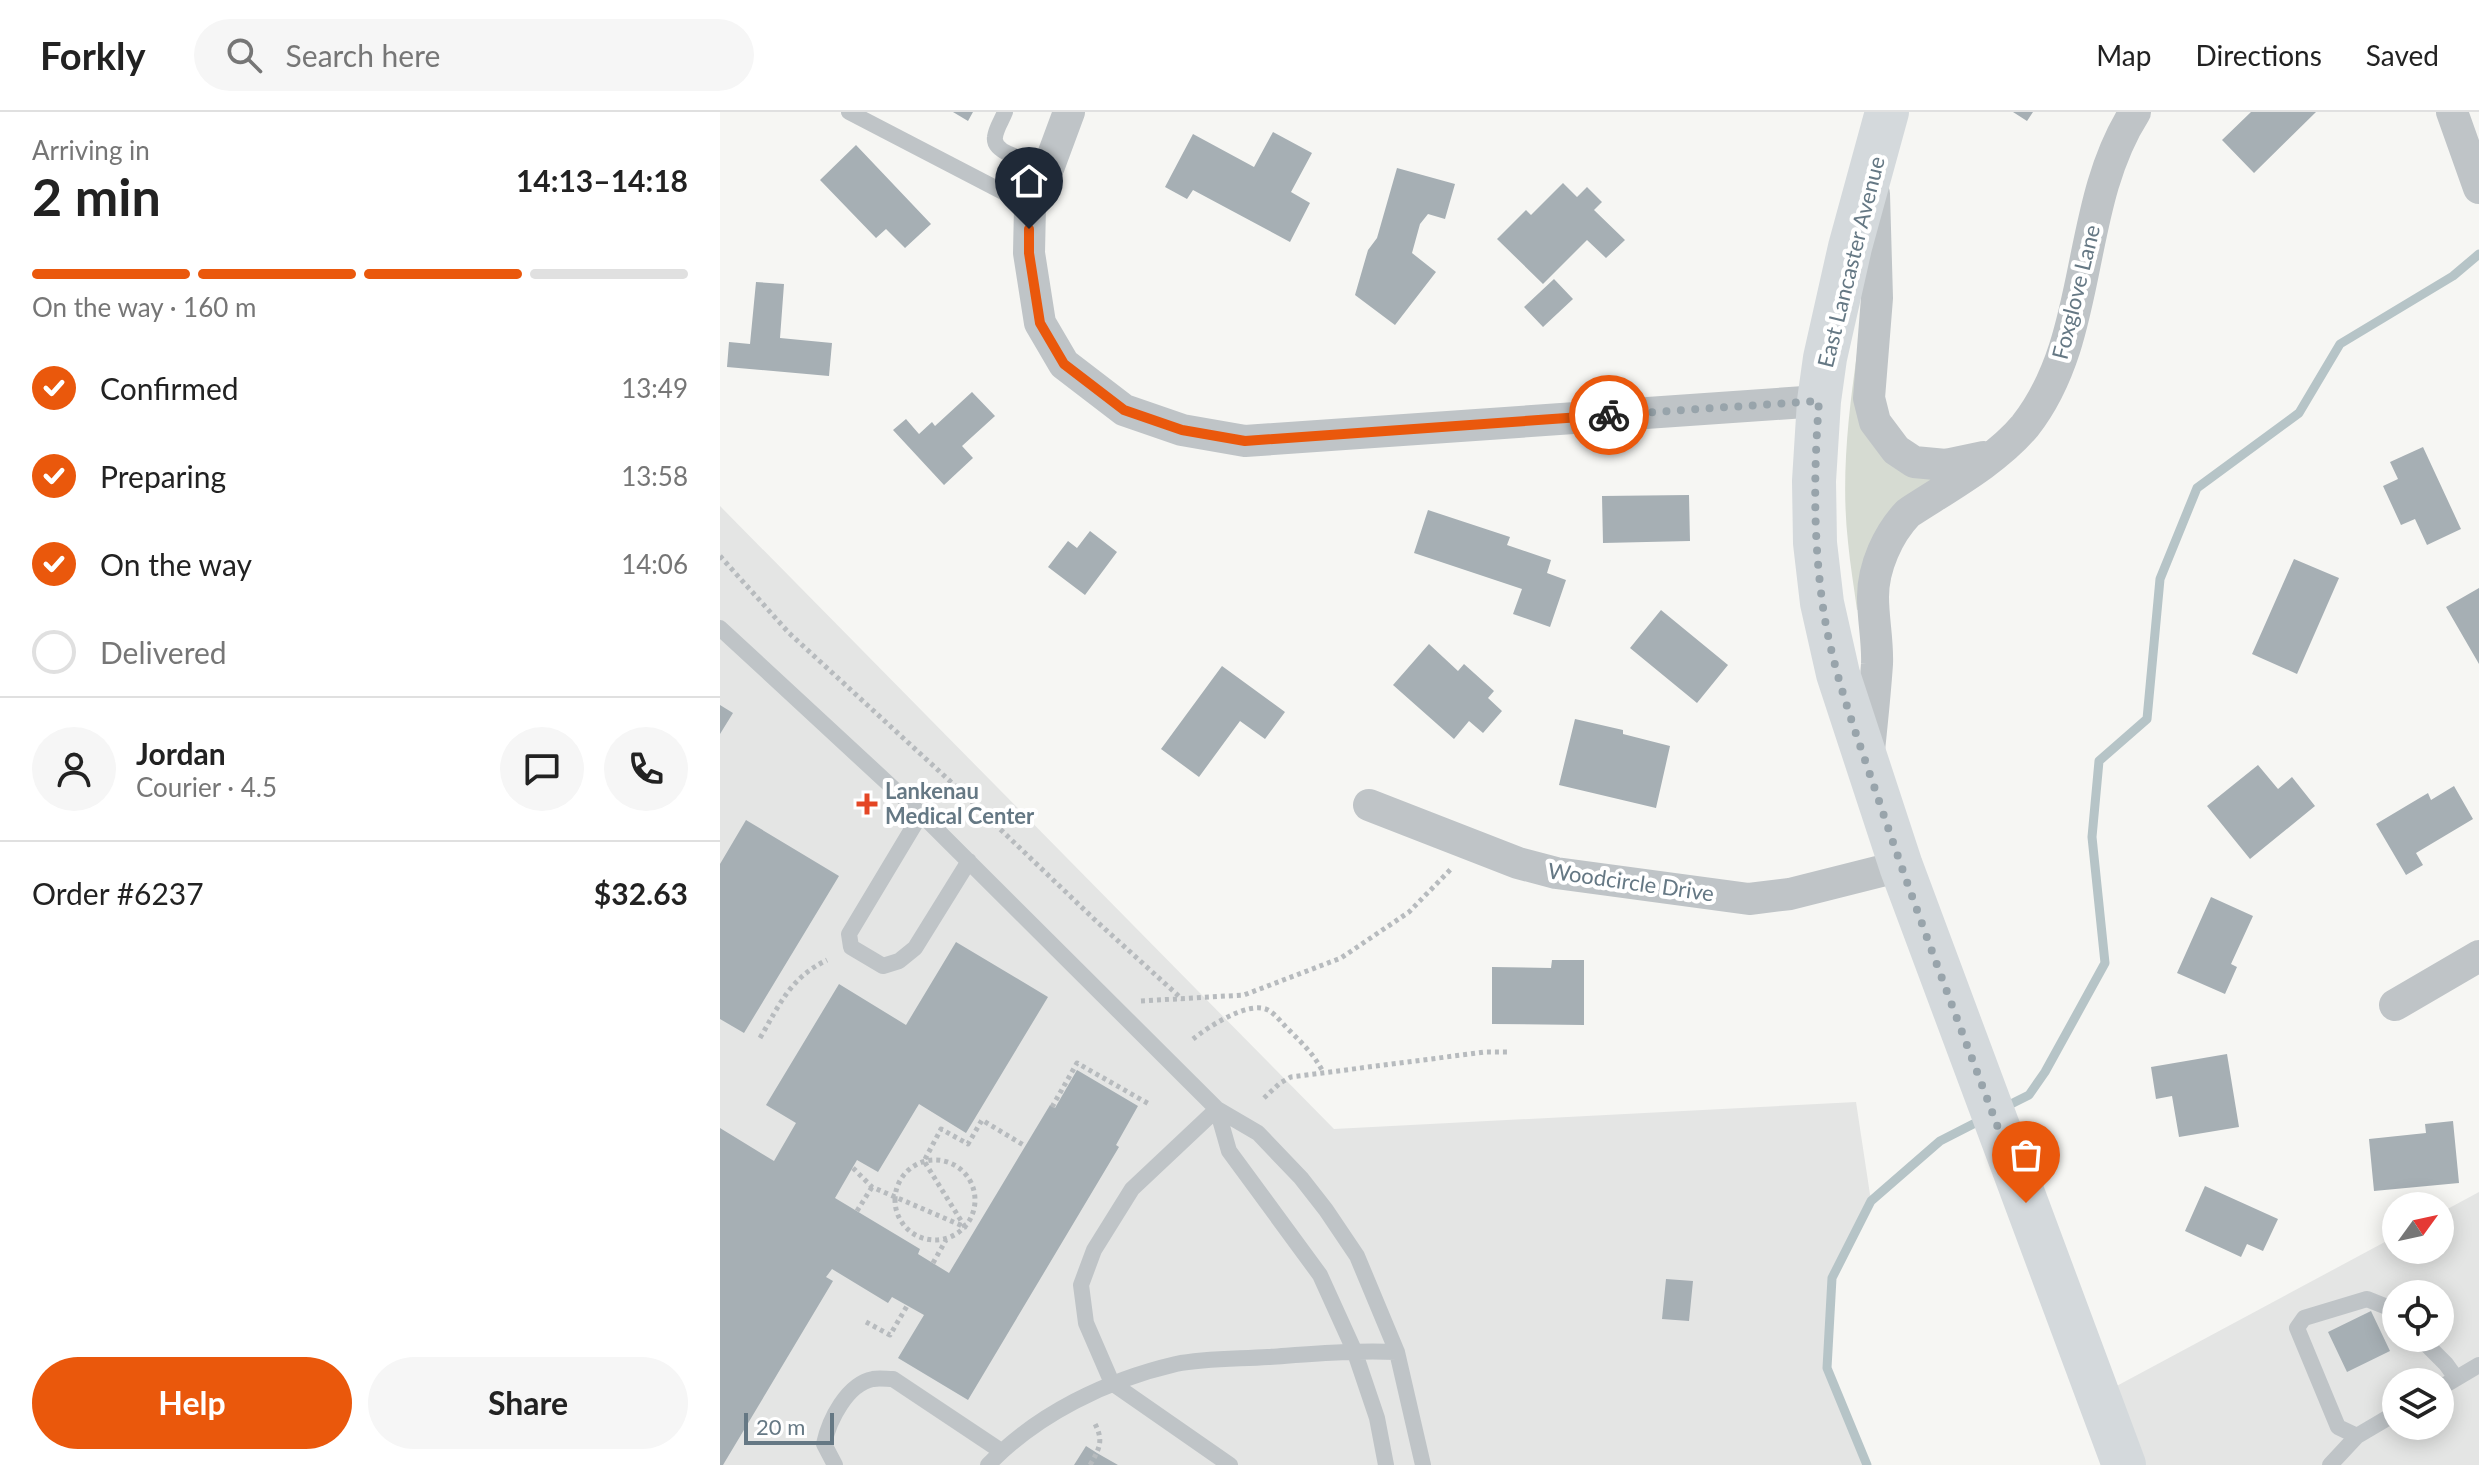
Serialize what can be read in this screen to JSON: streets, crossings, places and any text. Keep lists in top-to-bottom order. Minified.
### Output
{"streets":{"highway":["East Lancaster Avenue"],"street":["Foxglove Lane","Woodcircle Drive"]},"crossings":[["East Lancaster Avenue","Foxglove Lane"],["East Lancaster Avenue","Woodcircle Drive"]],"places":{"health":["Lankenau Medical Center"]},"scale_bar":"20 m","north":"top right","page":{"header":"Forkly","search":"Search here","nav":["Map","Directions","Saved"],"heading":["2 min","Arriving in","14:13–14:18"],"panel":["Jordan","Courier · 4.5","Order #6237","$32.63"],"bar":"On the way · 160 m","list":[["Confirmed","13:49"],["Preparing","13:58"],["On the way","14:06"],"Delivered"],"buttons":["Help","Share"],"scale":"20 m"}}
